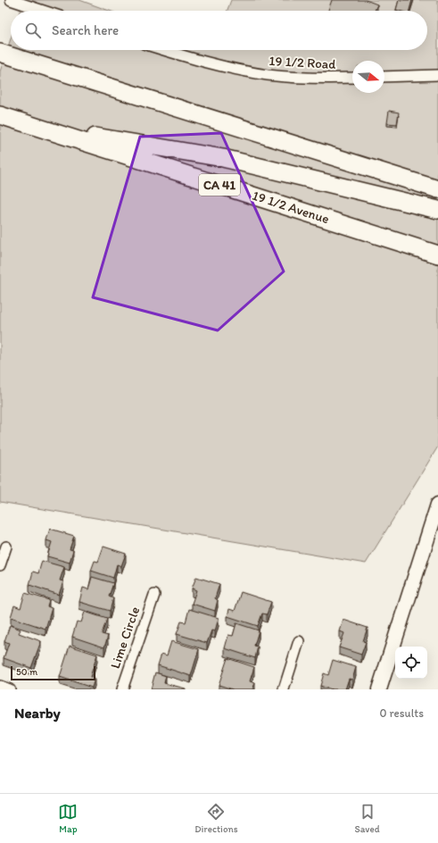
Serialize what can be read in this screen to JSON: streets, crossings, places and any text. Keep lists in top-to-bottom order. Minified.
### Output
{"streets":{"highway":["CA 41","19 1/2 Avenue"],"street":["19 1/2 Road","Lime Circle"]},"scale_bar":"50 m","north":"right","page":{"search":"Search here","scale":"50 m","heading":["Nearby","0 results"],"nav":["Map","Directions","Saved"]}}
